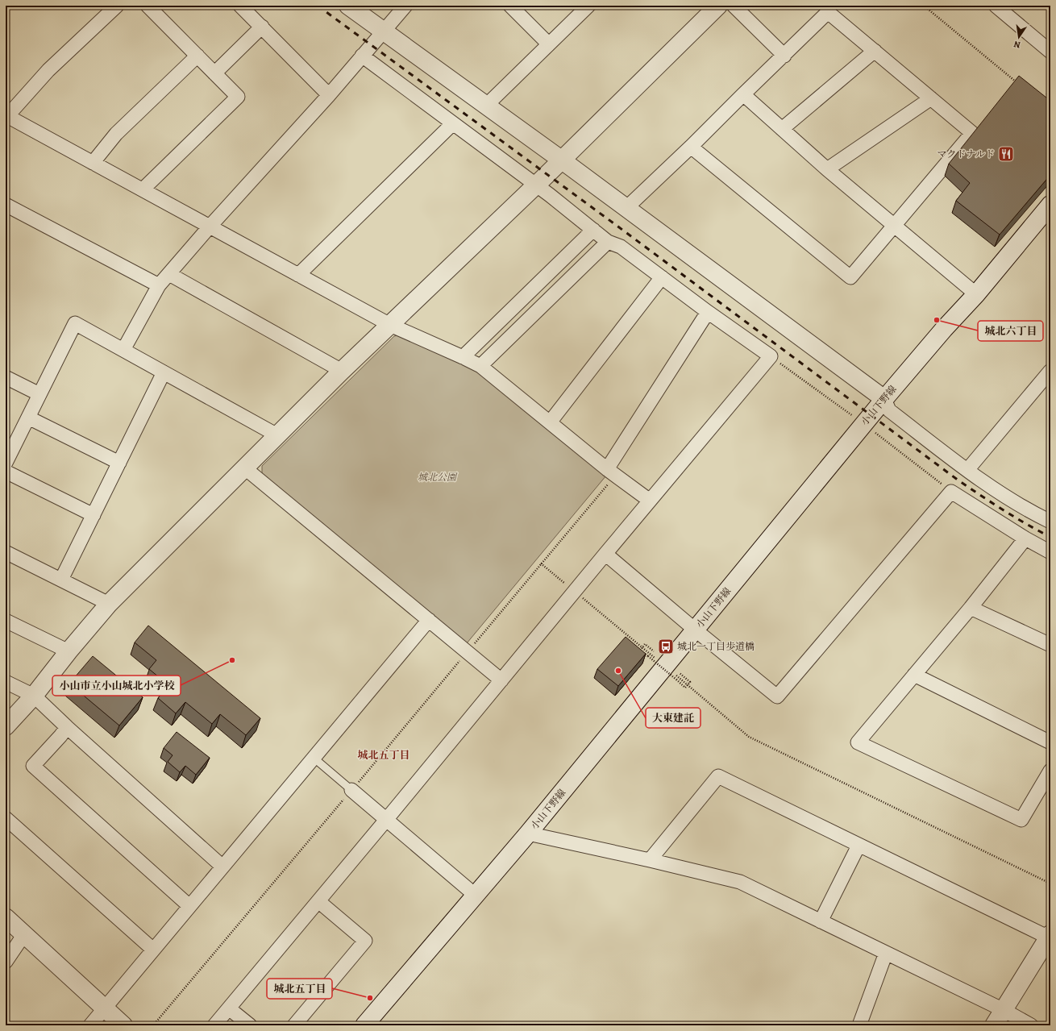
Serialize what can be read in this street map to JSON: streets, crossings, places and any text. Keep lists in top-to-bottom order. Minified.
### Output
{"streets":{"street":["小山下野線"]},"districts":["城北五丁目"],"parks":["城北公園"],"places":{"restaurant":["マクドナルド"],"other":["城北六丁目","小山市立小山城北小学校","大東建託","城北五丁目"],"bus stop":["城北一丁目歩道橋"]},"north":"bottom"}
